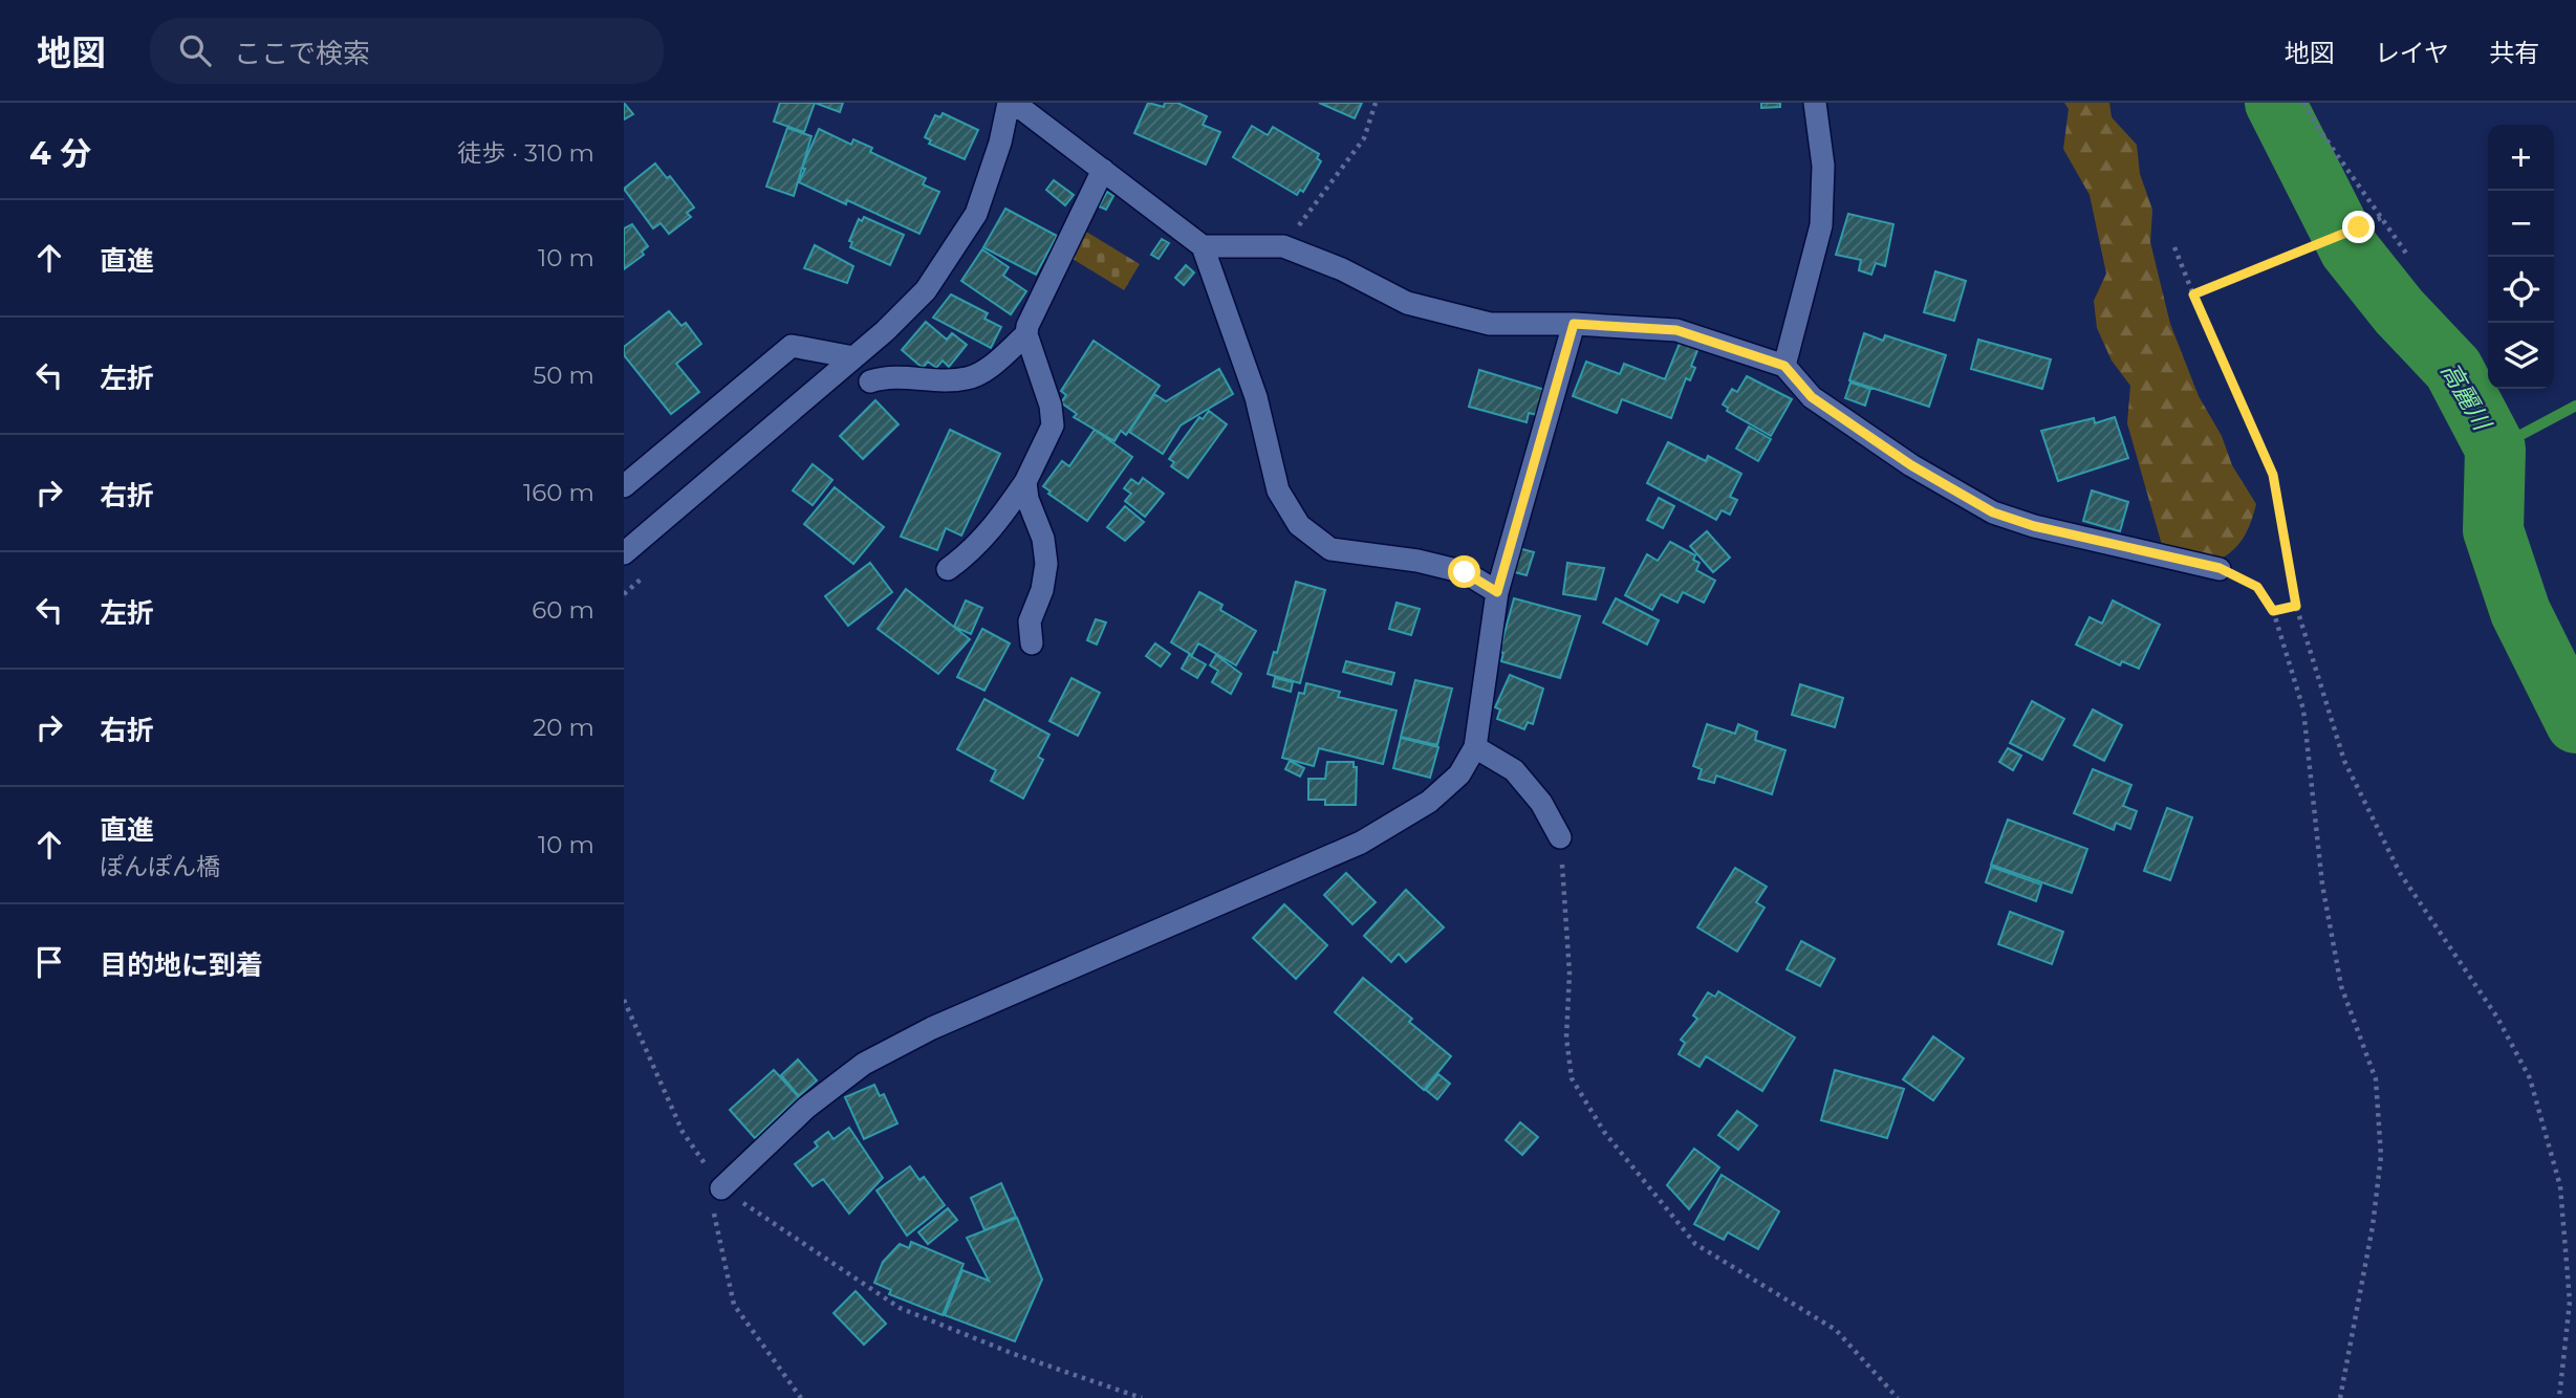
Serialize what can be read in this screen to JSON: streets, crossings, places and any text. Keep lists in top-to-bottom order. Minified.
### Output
{"water":["高麗川"],"page":{"header":"地図","search":"ここで検索","nav":["地図","レイヤ","共有"],"heading":["4 分","徒歩 · 310 m"],"map_buttons":["+","−"],"list":[["直進","10 m"],["左折","50 m"],["右折","160 m"],["左折","60 m"],["右折","20 m"],["直進","ぽんぽん橋","10 m"],"目的地に到着"]}}
